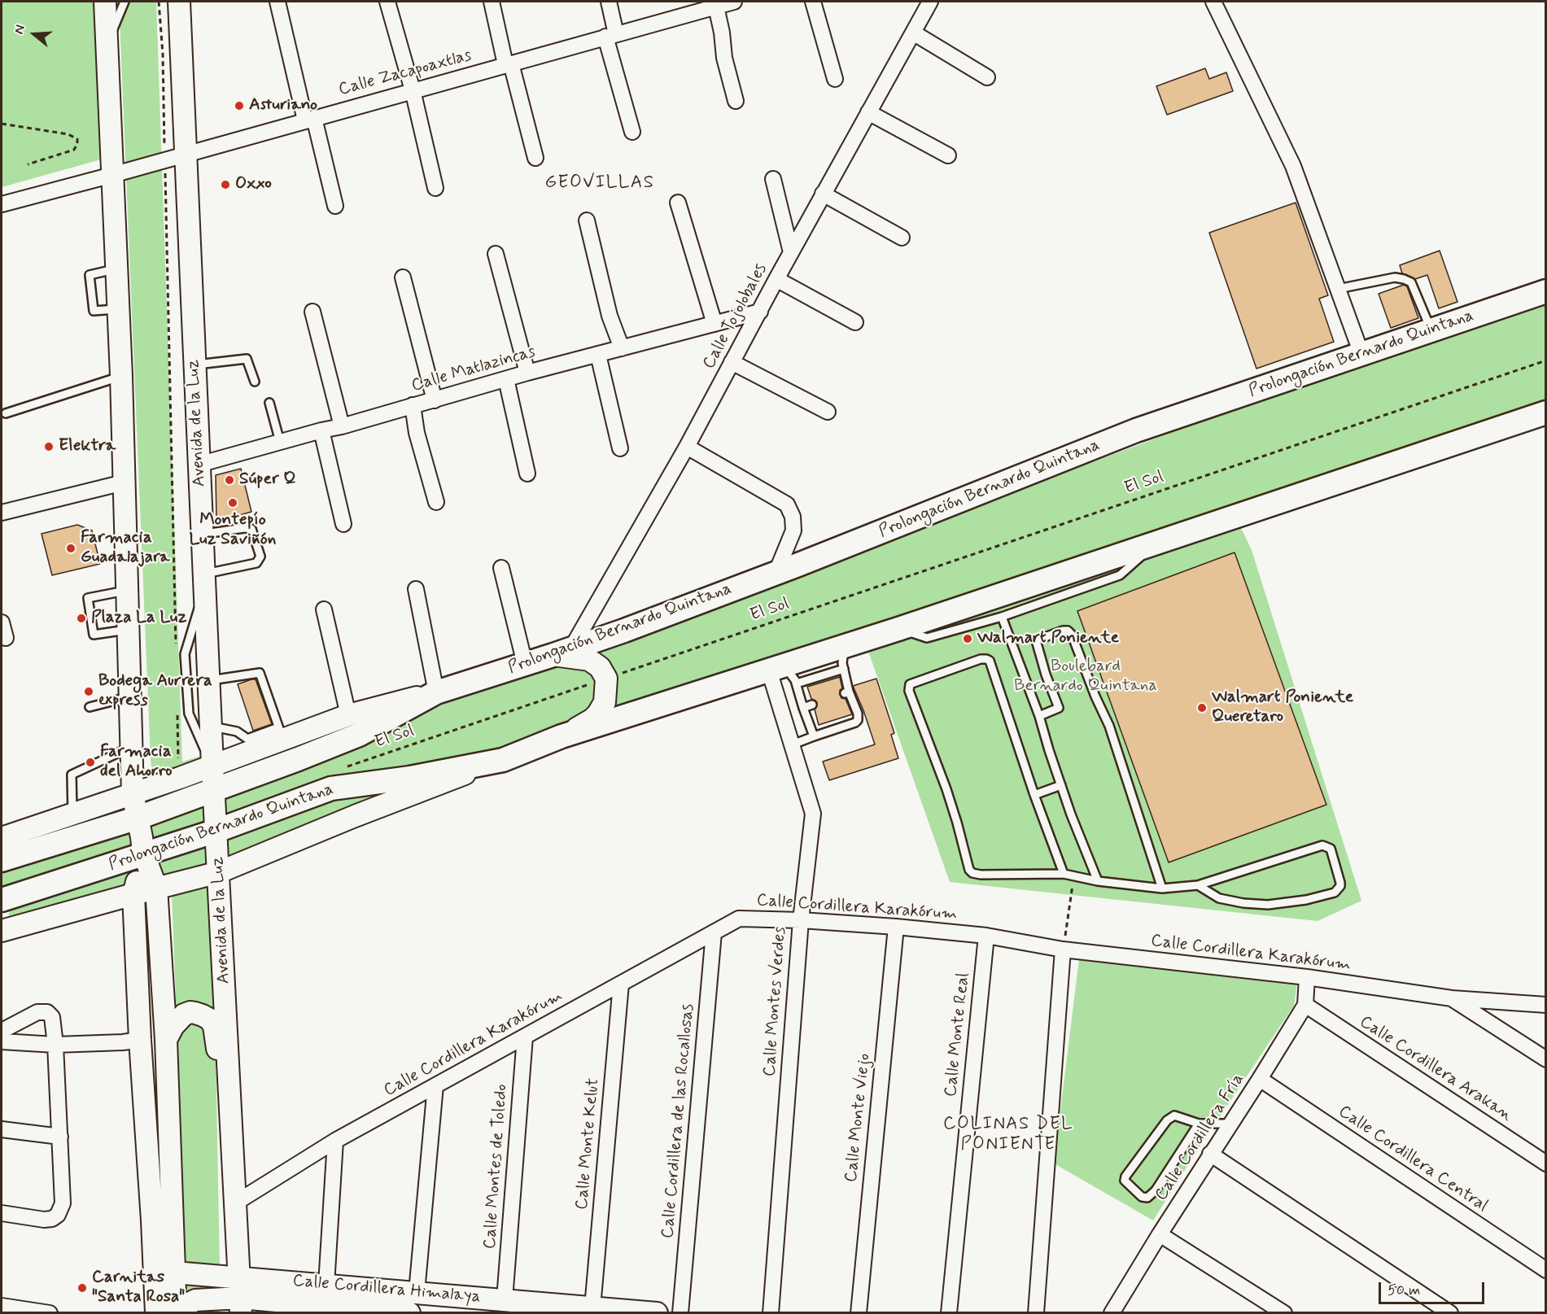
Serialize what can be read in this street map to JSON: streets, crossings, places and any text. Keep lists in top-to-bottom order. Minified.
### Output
{"streets":{"main road":["Prolongación Bernardo Quintana","Avenida de la Luz","Calle Cordillera Himalaya"],"street":["Calle Zacapoaxtlas","Calle Tojolobales","Calle Matlazincas","Calle Cordillera Karakórum","Calle Montes Verdes","Calle Monte Real","Calle Cordillera Arakan","Calle Monte Viejo","Calle Cordillera de las Rocallosas","Calle Cordillera Fría","Calle Monte Kelut","Calle Cordillera Central","Calle Montes de Toledo"],"path":["El Sol"]},"crossings":[["Calle Zacapoaxtlas","Avenida de la Luz"],["Calle Tojolobales","Prolongación Bernardo Quintana"],["Calle Tojolobales","Calle Matlazincas"],["Prolongación Bernardo Quintana","Avenida de la Luz"],["Prolongación Bernardo Quintana","Calle Montes Verdes"],["Calle Matlazincas","Avenida de la Luz"],["Avenida de la Luz","Calle Cordillera Karakórum"],["Avenida de la Luz","Calle Cordillera Himalaya"],["Calle Cordillera Karakórum","Calle Montes Verdes"],["Calle Cordillera Karakórum","Calle Monte Real"],["Calle Cordillera Karakórum","Calle Monte Viejo"],["Calle Cordillera Karakórum","Calle Cordillera de las Rocallosas"],["Calle Cordillera Karakórum","Calle Cordillera Fría"],["Calle Cordillera Karakórum","Calle Monte Kelut"],["Calle Cordillera Karakórum","Calle Montes de Toledo"],["Calle Cordillera Arakan","Calle Cordillera Fría"],["Calle Cordillera Fría","Calle Cordillera Central"],["Calle Monte Kelut","Calle Cordillera Himalaya"],["Calle Montes de Toledo","Calle Cordillera Himalaya"]],"districts":["GEOVILLAS","COLINAS DEL PONIENTE"],"parks":["Boulebard Bernardo Quintana"],"places":["Asturiano","Oxxo","Elektra","Súper Q","Montepío Luz Saviñón","Farmacia Guadalajara","Plaza La Luz","Walmart Poniente","Bodega Aurrera express","Walmart Poniente Queretaro","Farmacia del Ahorro","Carnitas \"Santa Rosa\""],"scale_bar":"50 m","north":"left"}
